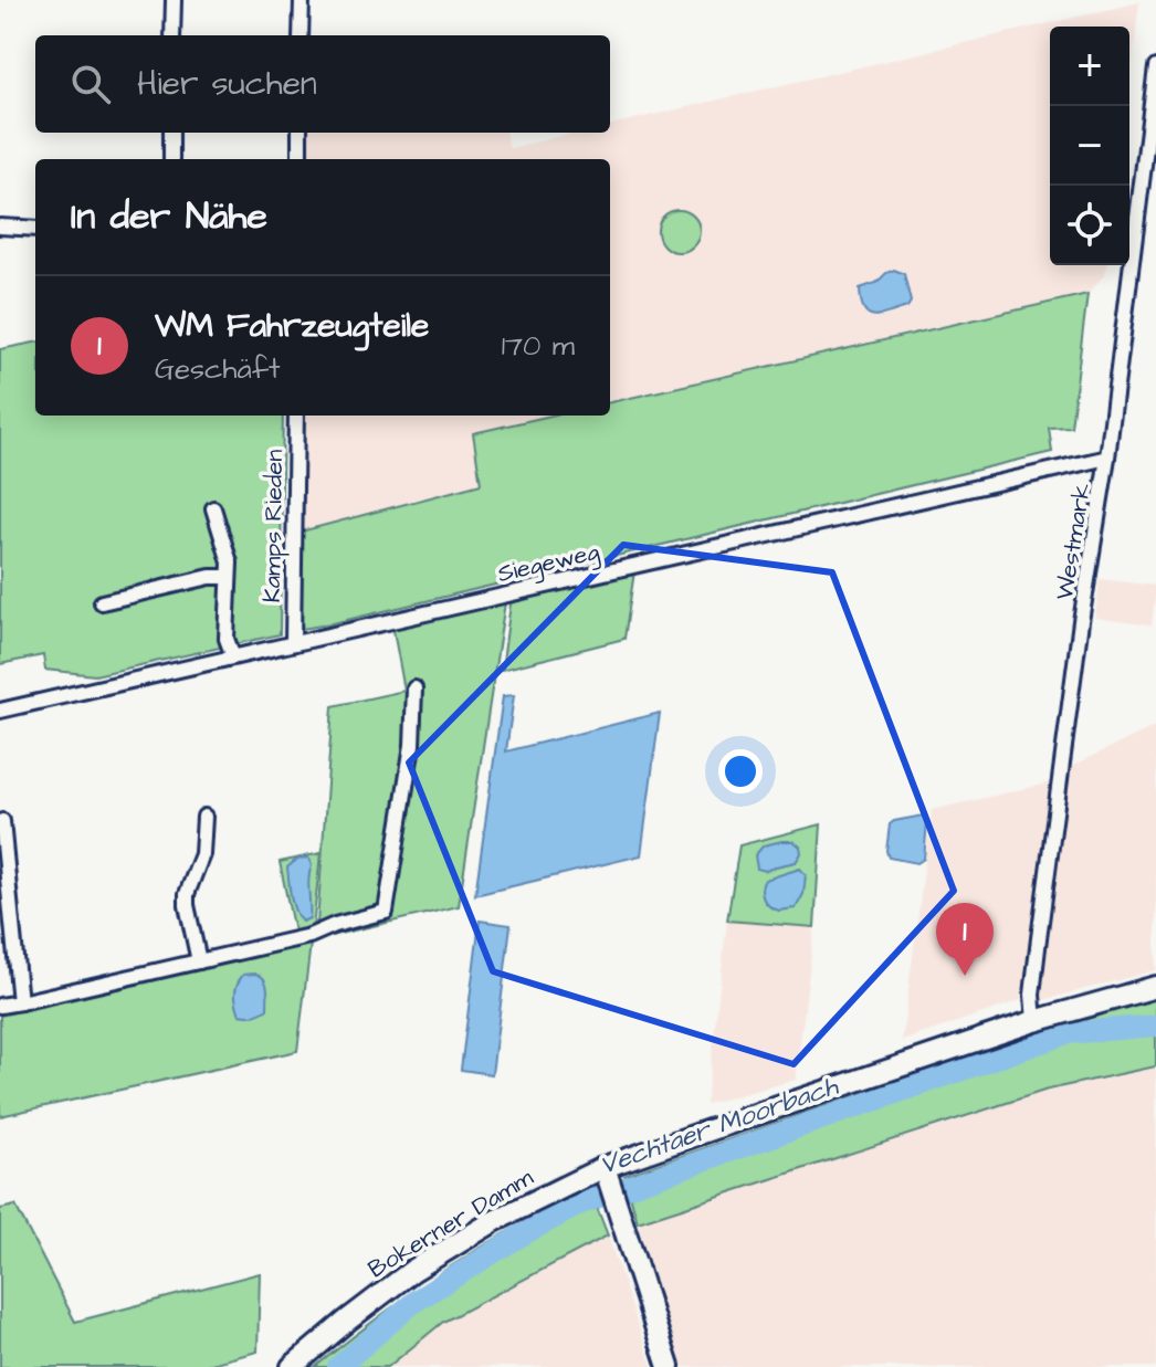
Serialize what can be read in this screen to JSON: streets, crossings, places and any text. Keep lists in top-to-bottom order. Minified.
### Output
{"streets":{"main road":["Bokerner Damm"],"street":["Kamps Rieden","Westmark","Siegeweg"]},"crossings":[["Kamps Rieden","Siegeweg"],["Westmark","Siegeweg"],["Westmark","Bokerner Damm"]],"water":["Vechtaer Moorbach"],"page":{"map_buttons":["+","−"],"search":"Hier suchen","heading":"In der Nähe","list":[{"mark":"1","name":"WM Fahrzeugteile","note":"Geschäft","value":"170 m"}],"pins":"1"}}
